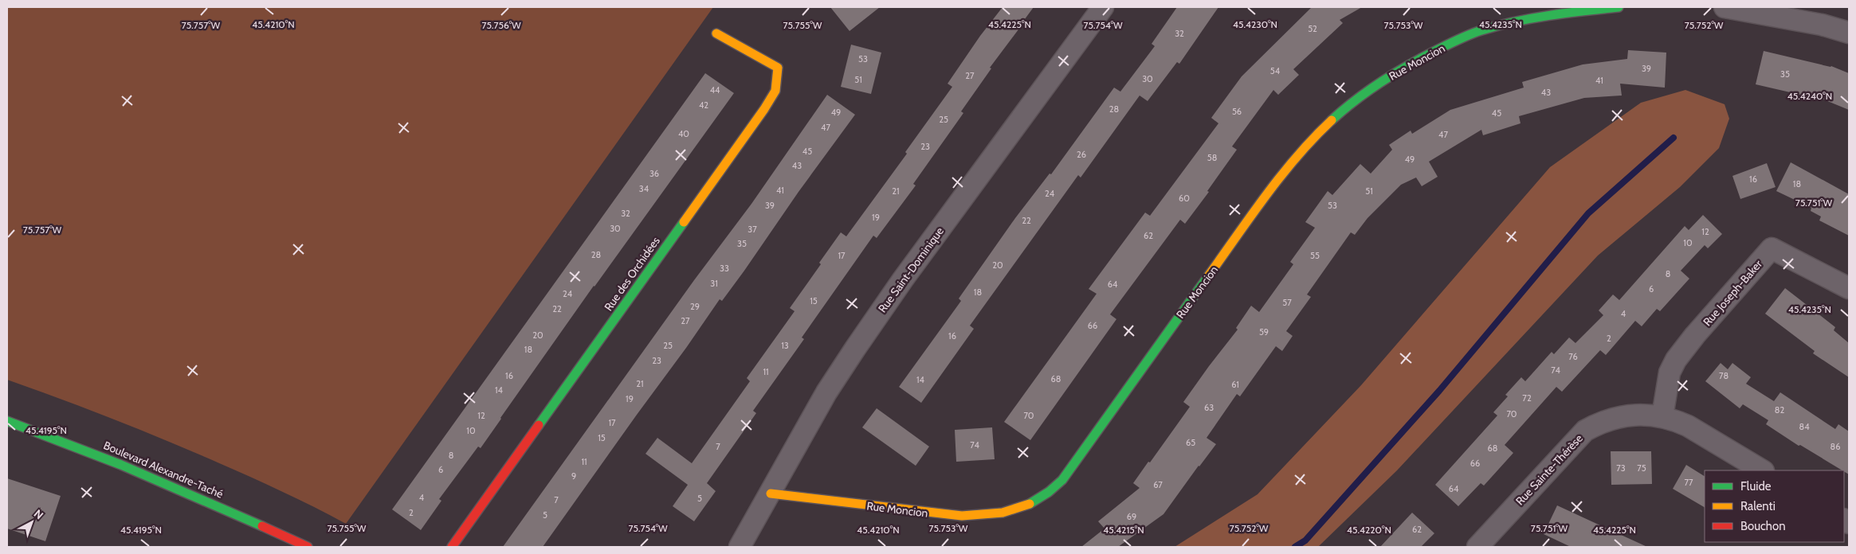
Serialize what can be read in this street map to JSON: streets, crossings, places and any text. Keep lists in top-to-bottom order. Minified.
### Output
{"streets":{"street":["Rue Moncion","Rue Saint-Dominique","Rue des Orchidées","Rue Joseph-Baker","Boulevard Alexandre-Taché","Rue Sainte-Thérèse"]},"crossings":[["Rue Moncion","Rue Saint-Dominique"],["Rue Joseph-Baker","Rue Sainte-Thérèse"]],"house_numbers":["52","32","53","39","54","35","27","30","51","41","44","43","42","28","56","49","45","25","47","40","47","23","45","26","58","49","43","36","16","18","34","41","21","51","24","60","39","53","32","19","22","30","37","12","62","10","35","28","17","55","20","33","8","31","64","6","18","24","15","57","29","22","4","27","66","59","20","16","2","25","13","18","76","23","74","11","16","78","68","14","21","61","14","72","19","63","82","70","12","70","17","84","10","15","65","74","7","86","68","8","11","66","73","75","6","9","77","67","64","4","5","7","2","5","69","62"],"legend":["Fluide","Ralenti","Bouchon"],"north":"top right","coordinates":["45.4210°N","45.4225°N","45.4230°N","45.4235°N","75.757°W","75.756°W","75.753°W","75.752°W","75.755°W","75.754°W","45.4240°N","75.751°W","45.4195°N","45.4215°N","45.4220°N"]}
